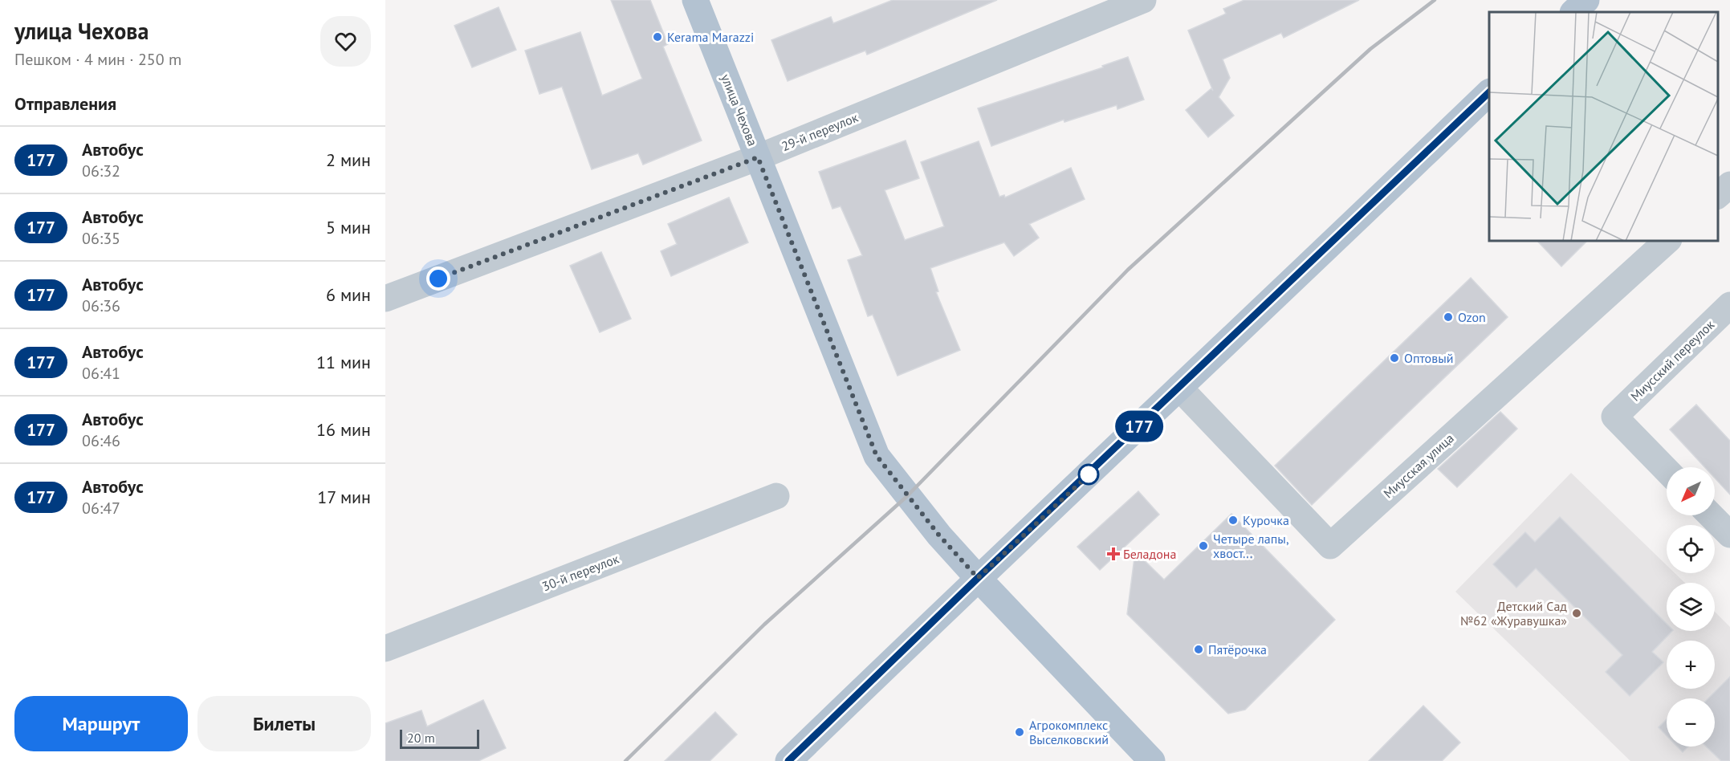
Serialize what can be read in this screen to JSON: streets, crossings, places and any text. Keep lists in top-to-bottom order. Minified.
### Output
{"streets":{"main road":["улица Чехова"],"street":["29-й переулок","Миусский переулок","Миусская улица","30-й переулок"]},"crossings":[["улица Чехова","29-й переулок"]],"places":{"other":["Kerama Marazzi","Ozon","Оптовый","Курочка","Четыре лапы, хвост...","Детский Сад №62 «Журавушка»","Пятёрочка","Агрокомплекс Выселковский"],"health":["Беладона"]},"lines":["bus line 177"],"scale_bar":"20 m","north":"bottom left","page":{"heading":[["улица Чехова","Пешком · 4 мин · 250 m"],"Отправления"],"on_map":"177","list":[{"mark":"177","name":"Автобус","note":"06:32","value":"2 мин"},{"mark":"177","name":"Автобус","note":"06:35","value":"5 мин"},{"mark":"177","name":"Автобус","note":"06:36","value":"6 мин"},{"mark":"177","name":"Автобус","note":"06:41","value":"11 мин"},{"mark":"177","name":"Автобус","note":"06:46","value":"16 мин"},{"mark":"177","name":"Автобус","note":"06:47","value":"17 мин"}],"map_buttons":["+","−"],"buttons":["Маршрут","Билеты"],"scale":"20 m"}}
